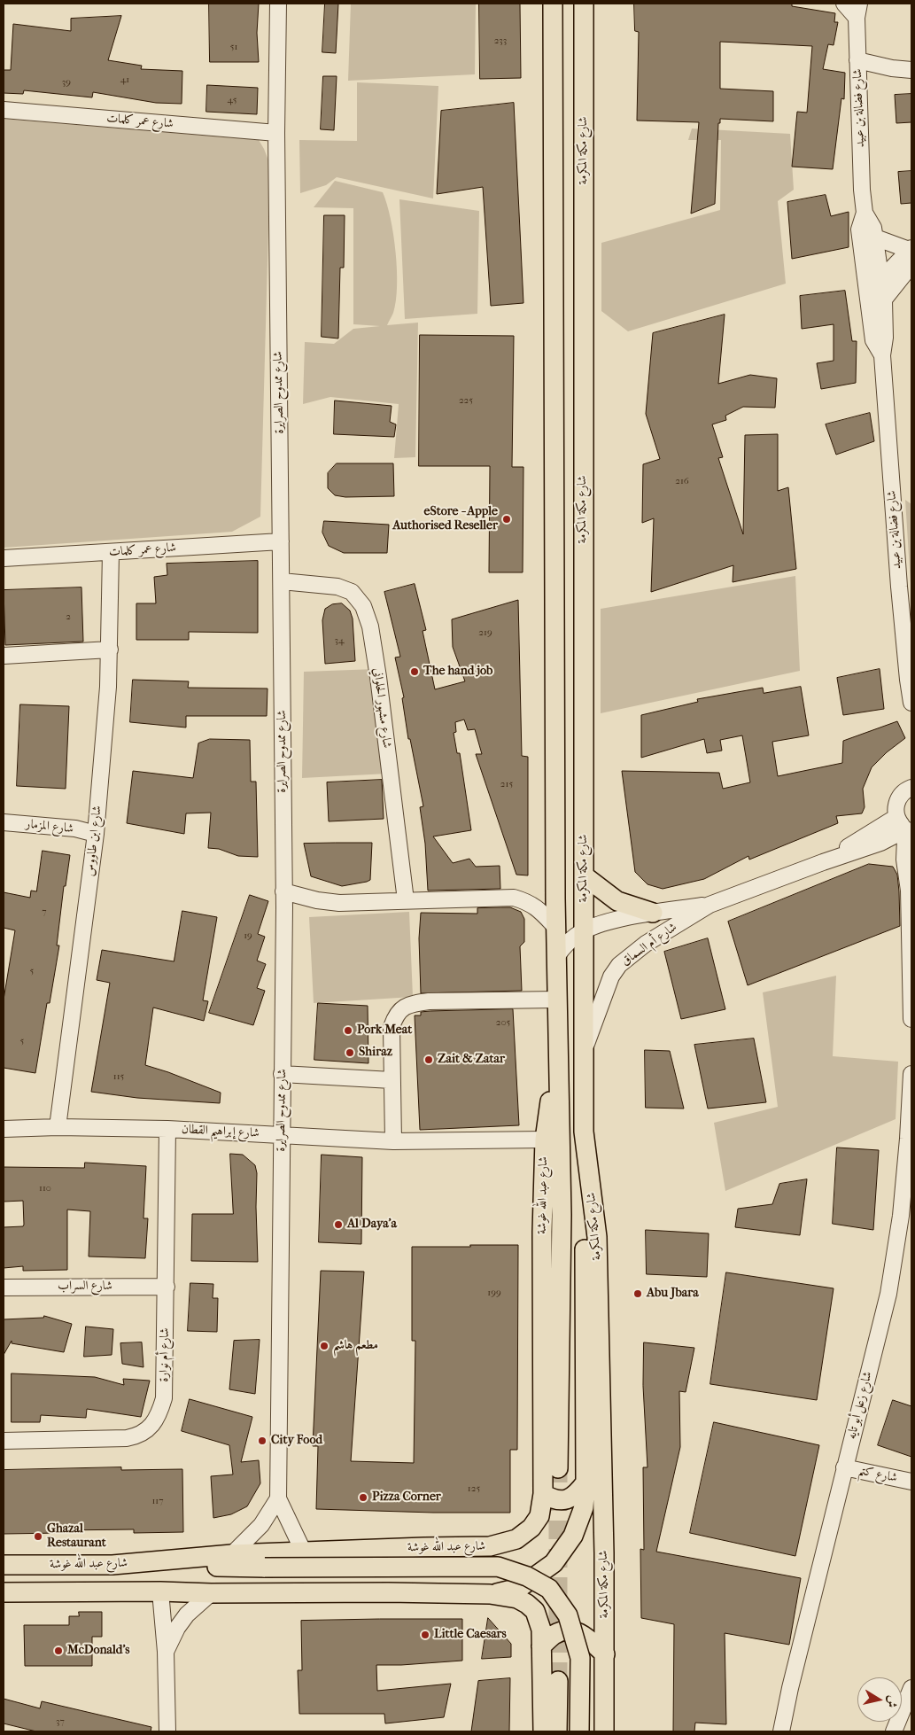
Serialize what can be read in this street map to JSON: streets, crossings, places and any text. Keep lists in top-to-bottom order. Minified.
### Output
{"streets":{"main road":["شارع مكة المكرمة","شارع عبد الله غوشة"],"street":["شارع فضالة بن عبيد","شارع عمر كلمات","شارع ممدوح الصرايرة","شارع مشهور الحلواني","شارع المزمار","شارع ابن طاووس","شارع أم السماق","شارع إبراهيم القطان","شارع السراب","شارع أم نوارة","شارع زعل أبو تايه","شارع كتم"]},"crossings":[["شارع عمر كلمات","شارع ممدوح الصرايرة"],["شارع عمر كلمات","شارع ابن طاووس"],["شارع مكة المكرمة","شارع أم السماق"],["شارع ممدوح الصرايرة","شارع مشهور الحلواني"],["شارع ممدوح الصرايرة","شارع إبراهيم القطان"],["شارع ممدوح الصرايرة","شارع عبد الله غوشة"],["شارع المزمار","شارع ابن طاووس"],["شارع ابن طاووس","شارع إبراهيم القطان"],["شارع إبراهيم القطان","شارع عبد الله غوشة"],["شارع إبراهيم القطان","شارع أم نوارة"],["شارع السراب","شارع أم نوارة"],["شارع زعل أبو تايه","شارع كتم"]],"places":["eStore - Apple Authorised Reseller","The hand job","Pork Meat","Shiraz","Zait & Zatar","Al Daya'a","Abu Jbara","مطعم هاشم","City Food","Pizza Corner","Ghazal Restaurant","Little Caesars","McDonald's"],"house_numbers":["233","51","41","39","45","225","216","2","219","34","215","7","19","5","205","5","115","110","199","125","117","37"],"north":"right"}
